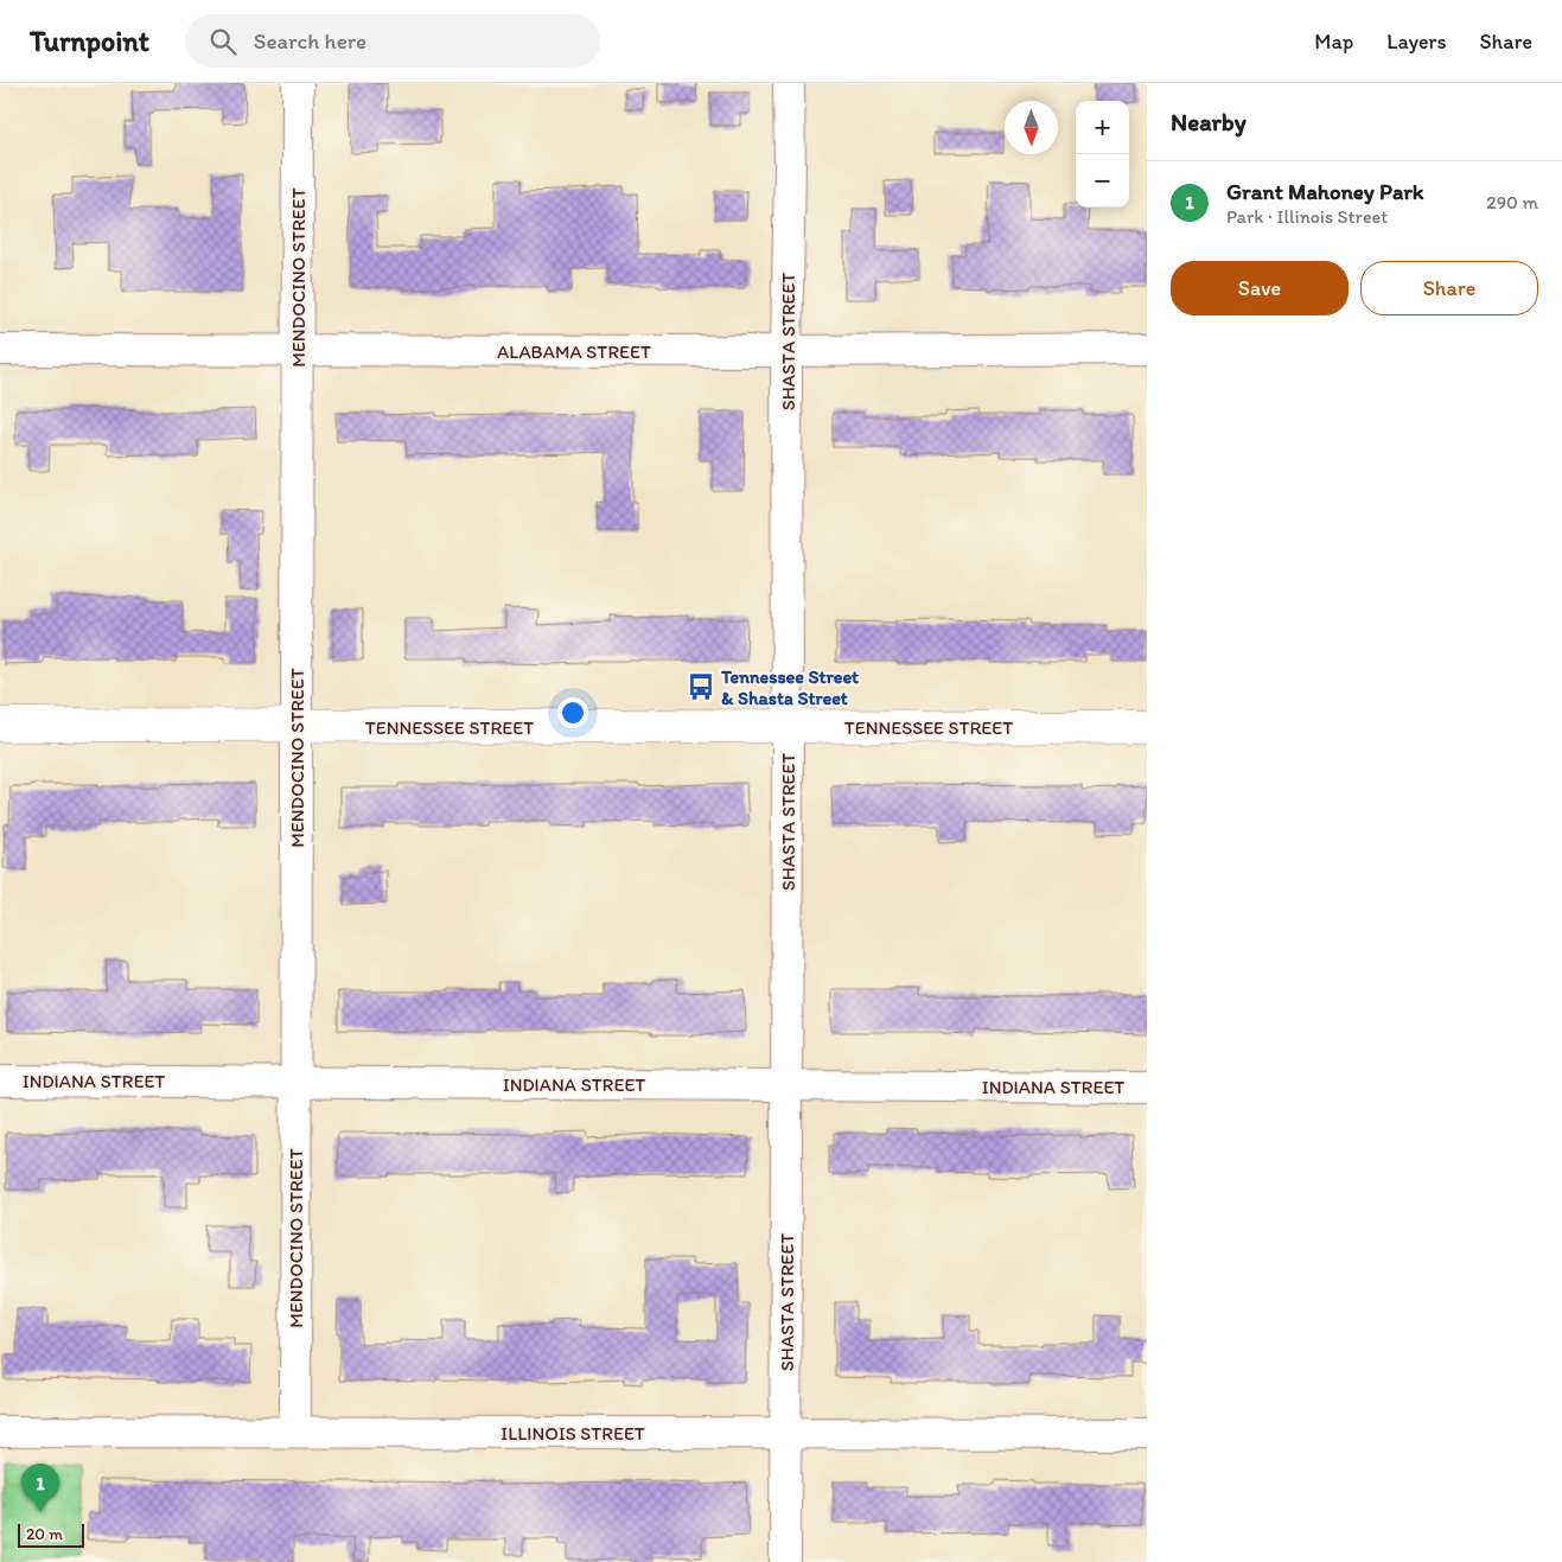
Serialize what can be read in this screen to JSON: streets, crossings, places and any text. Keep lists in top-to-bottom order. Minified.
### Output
{"streets":{"main road":["TENNESSEE STREET"],"street":["MENDOCINO STREET","SHASTA STREET","ALABAMA STREET","INDIANA STREET","ILLINOIS STREET"]},"crossings":[["MENDOCINO STREET","ALABAMA STREET"],["MENDOCINO STREET","TENNESSEE STREET"],["MENDOCINO STREET","INDIANA STREET"],["MENDOCINO STREET","ILLINOIS STREET"],["SHASTA STREET","ALABAMA STREET"],["SHASTA STREET","TENNESSEE STREET"],["SHASTA STREET","INDIANA STREET"],["SHASTA STREET","ILLINOIS STREET"]],"places":{"bus stop":["Tennessee Street & Shasta Street"]},"scale_bar":"20 m","north":"bottom","page":{"header":"Turnpoint","search":"Search here","nav":["Map","Layers","Share"],"heading":"Nearby","map_buttons":["+","−"],"list":[{"mark":"1","name":"Grant Mahoney Park","note":"Park · Illinois Street","value":"290 m"}],"buttons":["Save","Share"],"pins":"1","scale":"20 m"}}
